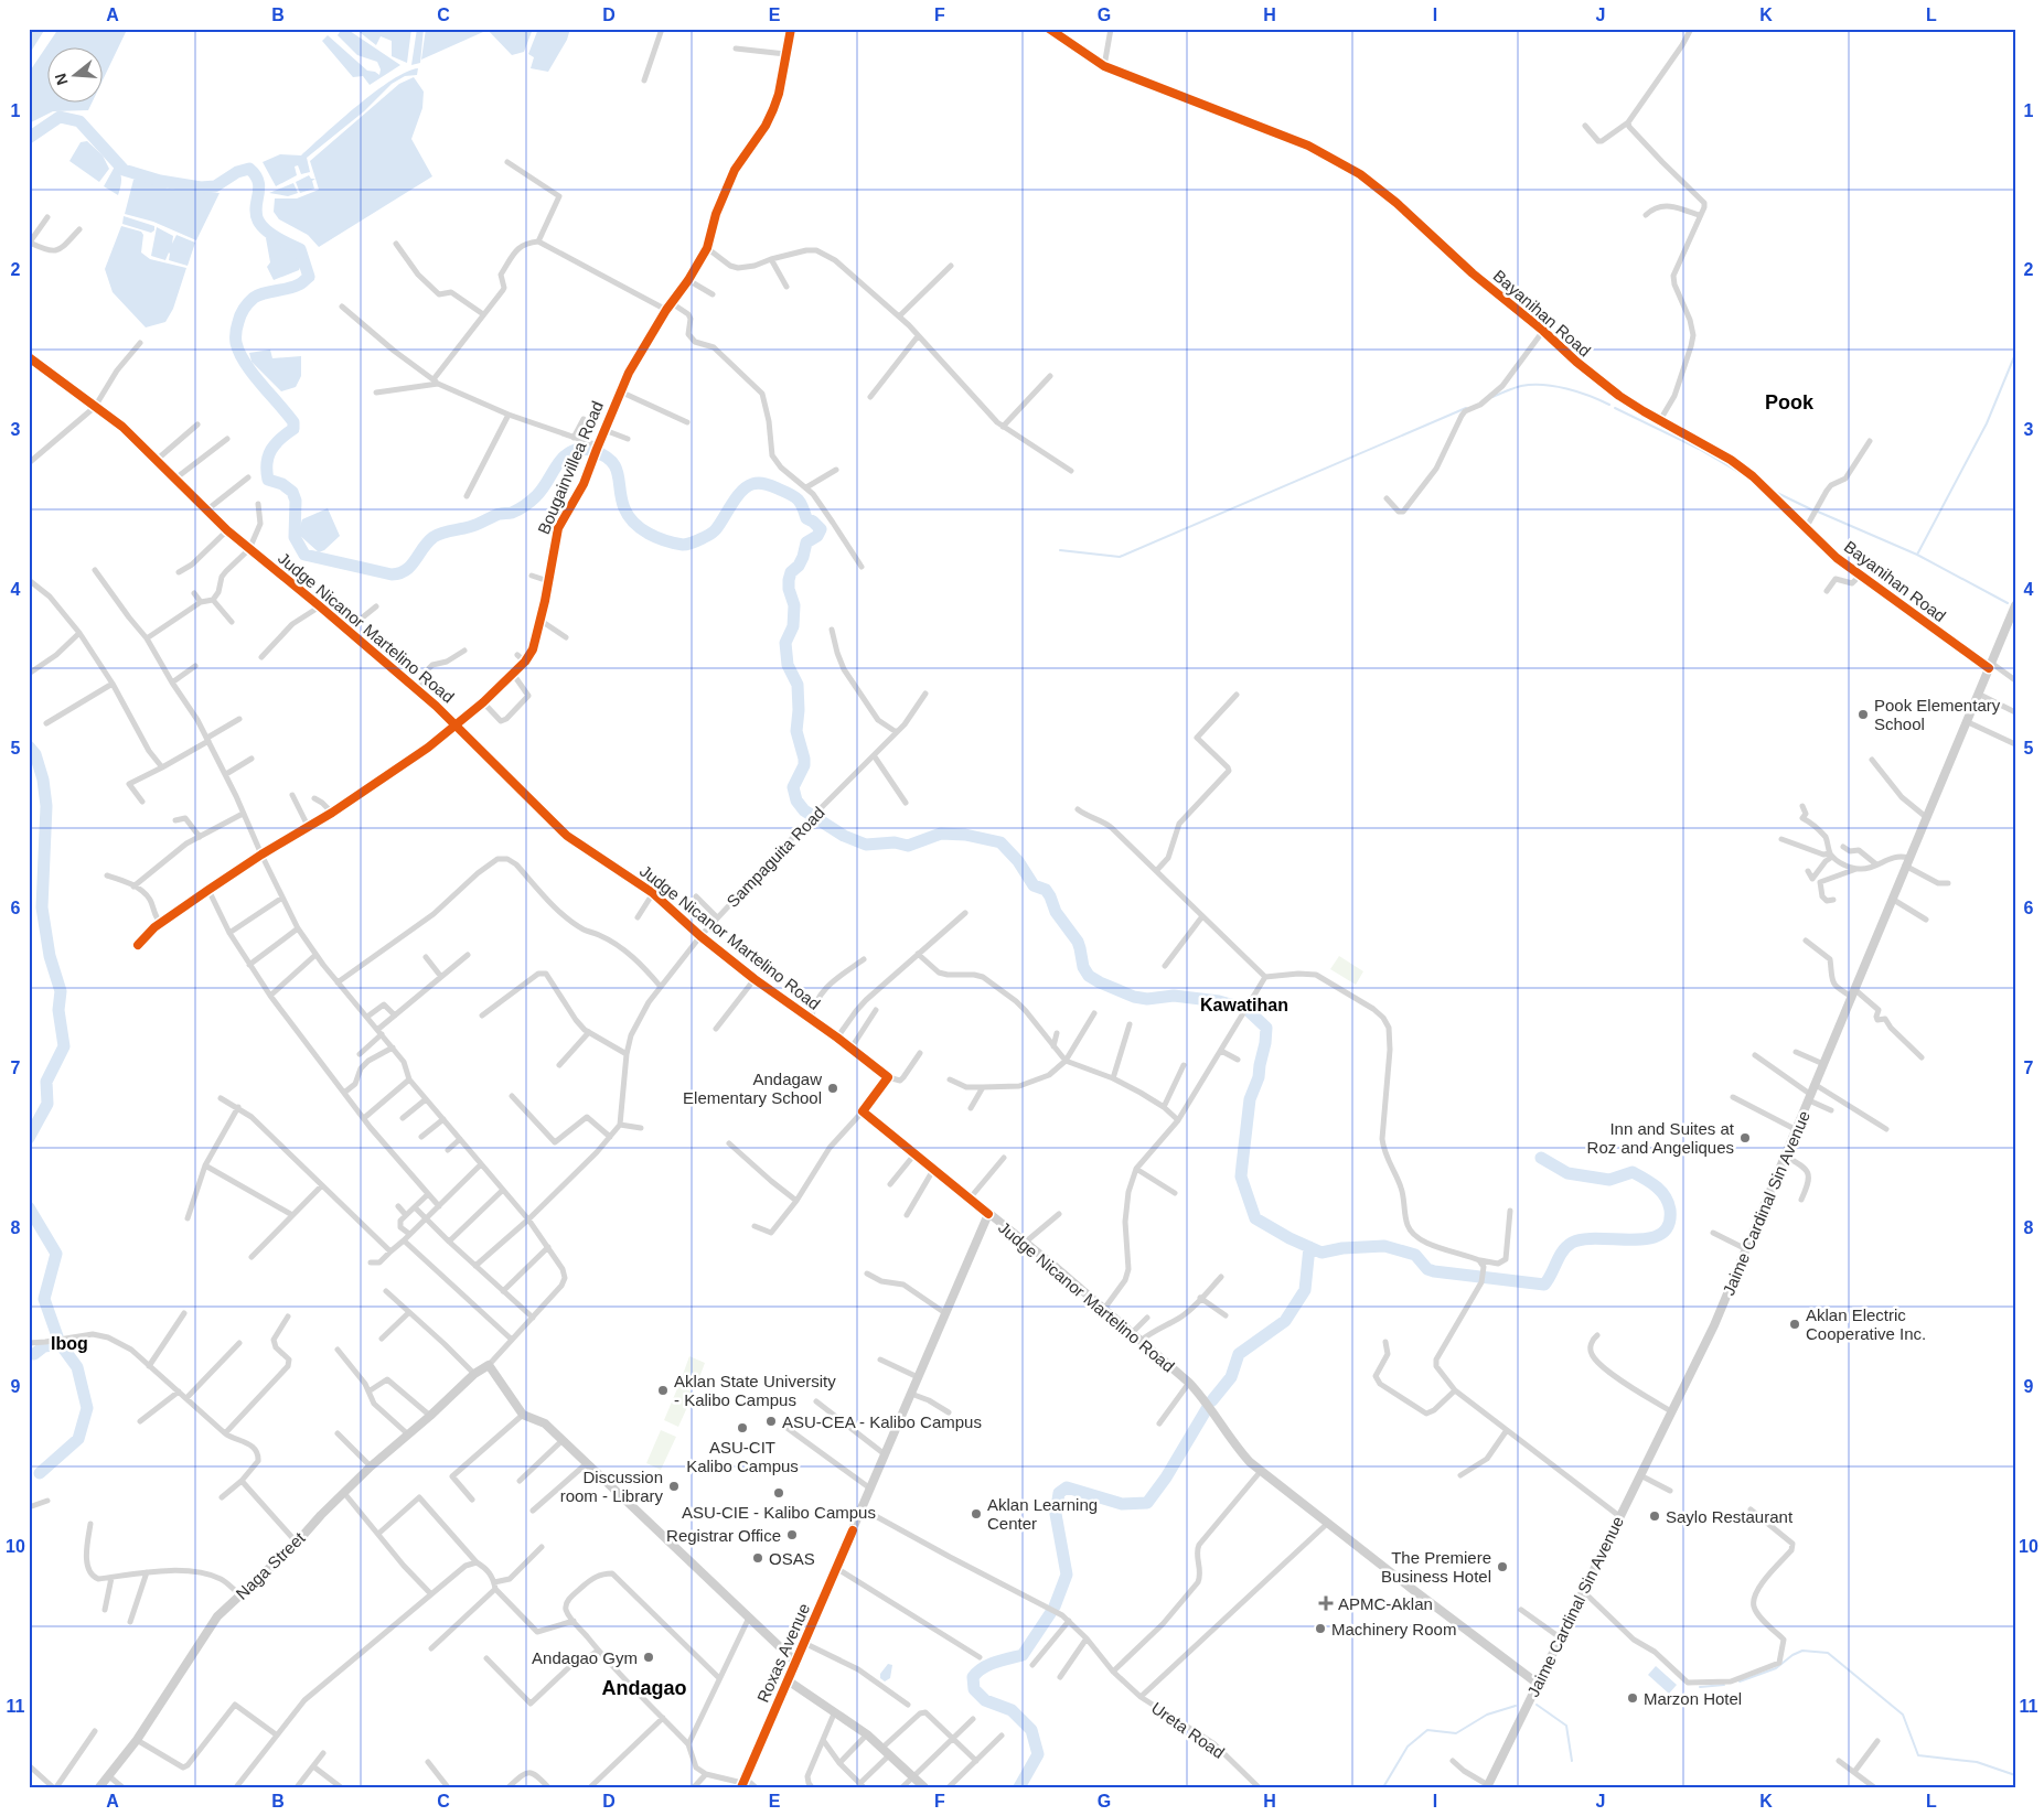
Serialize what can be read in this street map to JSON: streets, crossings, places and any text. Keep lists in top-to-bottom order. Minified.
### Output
{"streets":{"main road":["Judge Nicanor Martelino Road","Jaime Cardinal Sin Avenue","Naga Street","Roxas Avenue"],"street":["Bayanihan Road","Bougainvillea Road","Sampaguita Road","Ureta Road"]},"crossings":[["Bayanihan Road","Jaime Cardinal Sin Avenue"],["Bougainvillea Road","Judge Nicanor Martelino Road"],["Judge Nicanor Martelino Road","Sampaguita Road"],["Judge Nicanor Martelino Road","Jaime Cardinal Sin Avenue"],["Judge Nicanor Martelino Road","Roxas Avenue"],["Roxas Avenue","Ureta Road"]],"districts":["Pook","Kawatihan","Ibog","Andagao"],"places":{"other":["Pook Elementary School","Andagaw Elementary School","Inn and Suites at Roz and Angeliques","Aklan Electric Cooperative Inc.","Aklan State University - Kalibo Campus","ASU-CEA - Kalibo Campus","ASU-CIT Kalibo Campus","Discussion room - Library","ASU-CIE - Kalibo Campus","Aklan Learning Center","Saylo Restaurant","Registrar Office","OSAS","The Premiere Business Hotel","Machinery Room","Andagao Gym","Marzon Hotel"],"health":["APMC-Aklan"]},"north":"left","grid":{"columns":["A","B","C","D","E","F","G","H","I","J","K","L"],"rows":["1","2","3","4","5","6","7","8","9","10","11"]}}
